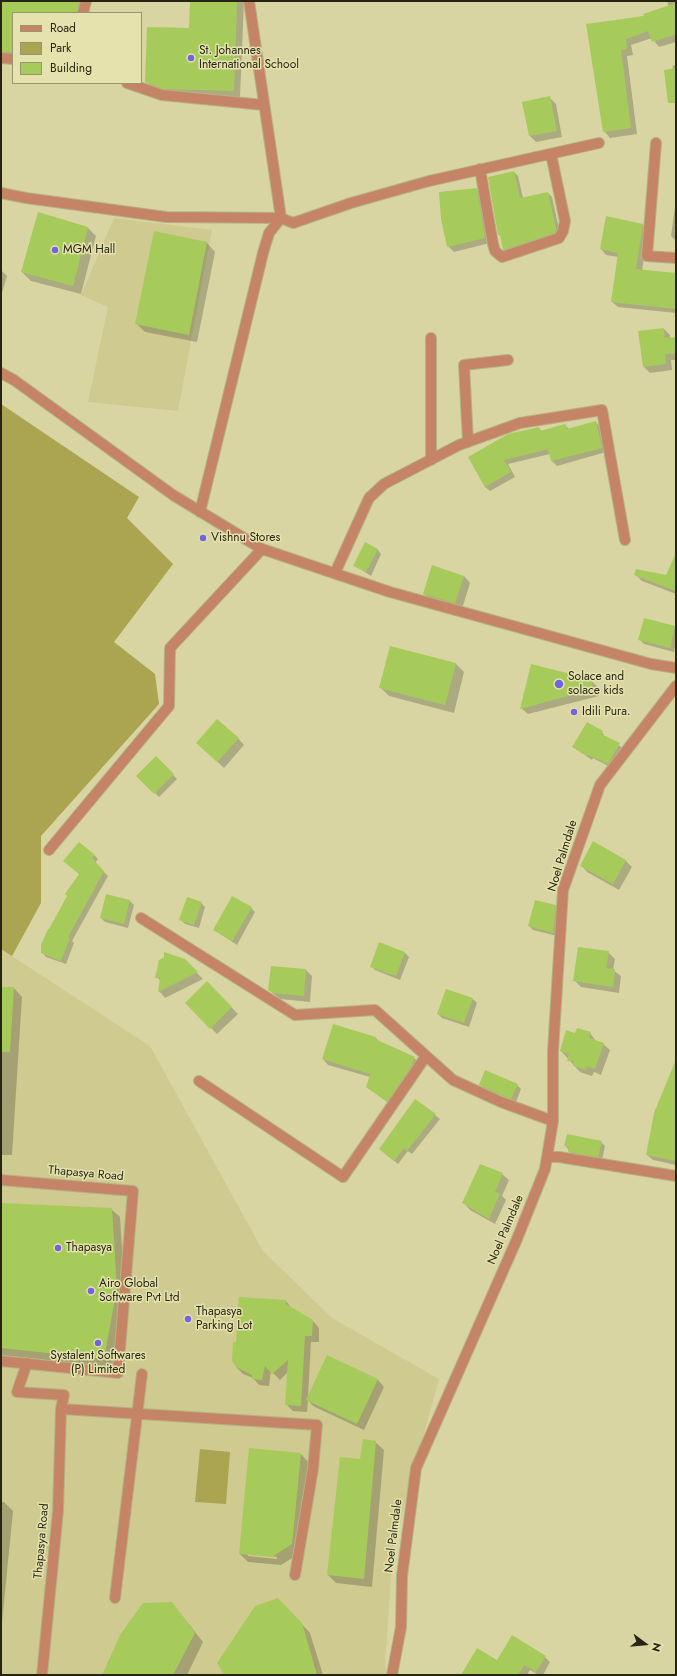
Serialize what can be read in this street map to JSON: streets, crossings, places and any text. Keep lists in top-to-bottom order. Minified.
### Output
{"streets":{"street":["Noel Palmdale","Thapasya Road"]},"places":["St. Johannes International School","MGM Hall","Vishnu Stores","Solace and solace kids","Idili Pura.","Thapasya","Airo Global Software Pvt Ltd","Thapasya Parking Lot","Systalent Softwares (P) Limited"],"legend":["Road","Park","Building"],"north":"right"}
